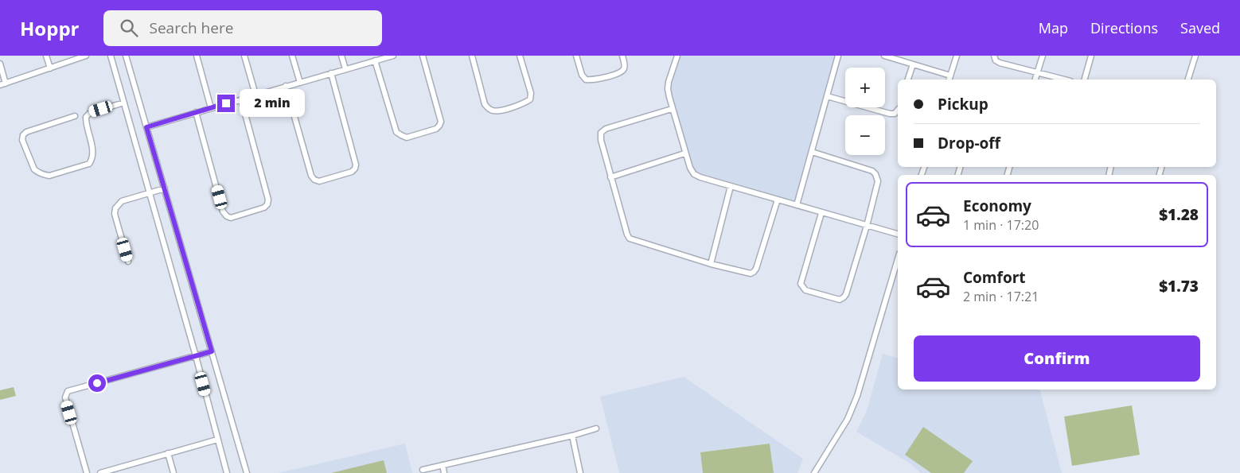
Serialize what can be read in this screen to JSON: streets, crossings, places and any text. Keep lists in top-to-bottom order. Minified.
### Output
{"page":{"header":"Hoppr","search":"Search here","nav":["Map","Directions","Saved"],"map_buttons":["+","−"],"banner":["Pickup","Drop-off"],"bubble":"2 min","list":[{"name":"Economy","note":"1 min · 17:20","value":"$1.28"},{"name":"Comfort","note":"2 min · 17:21","value":"$1.73"}],"buttons":"Confirm"}}
